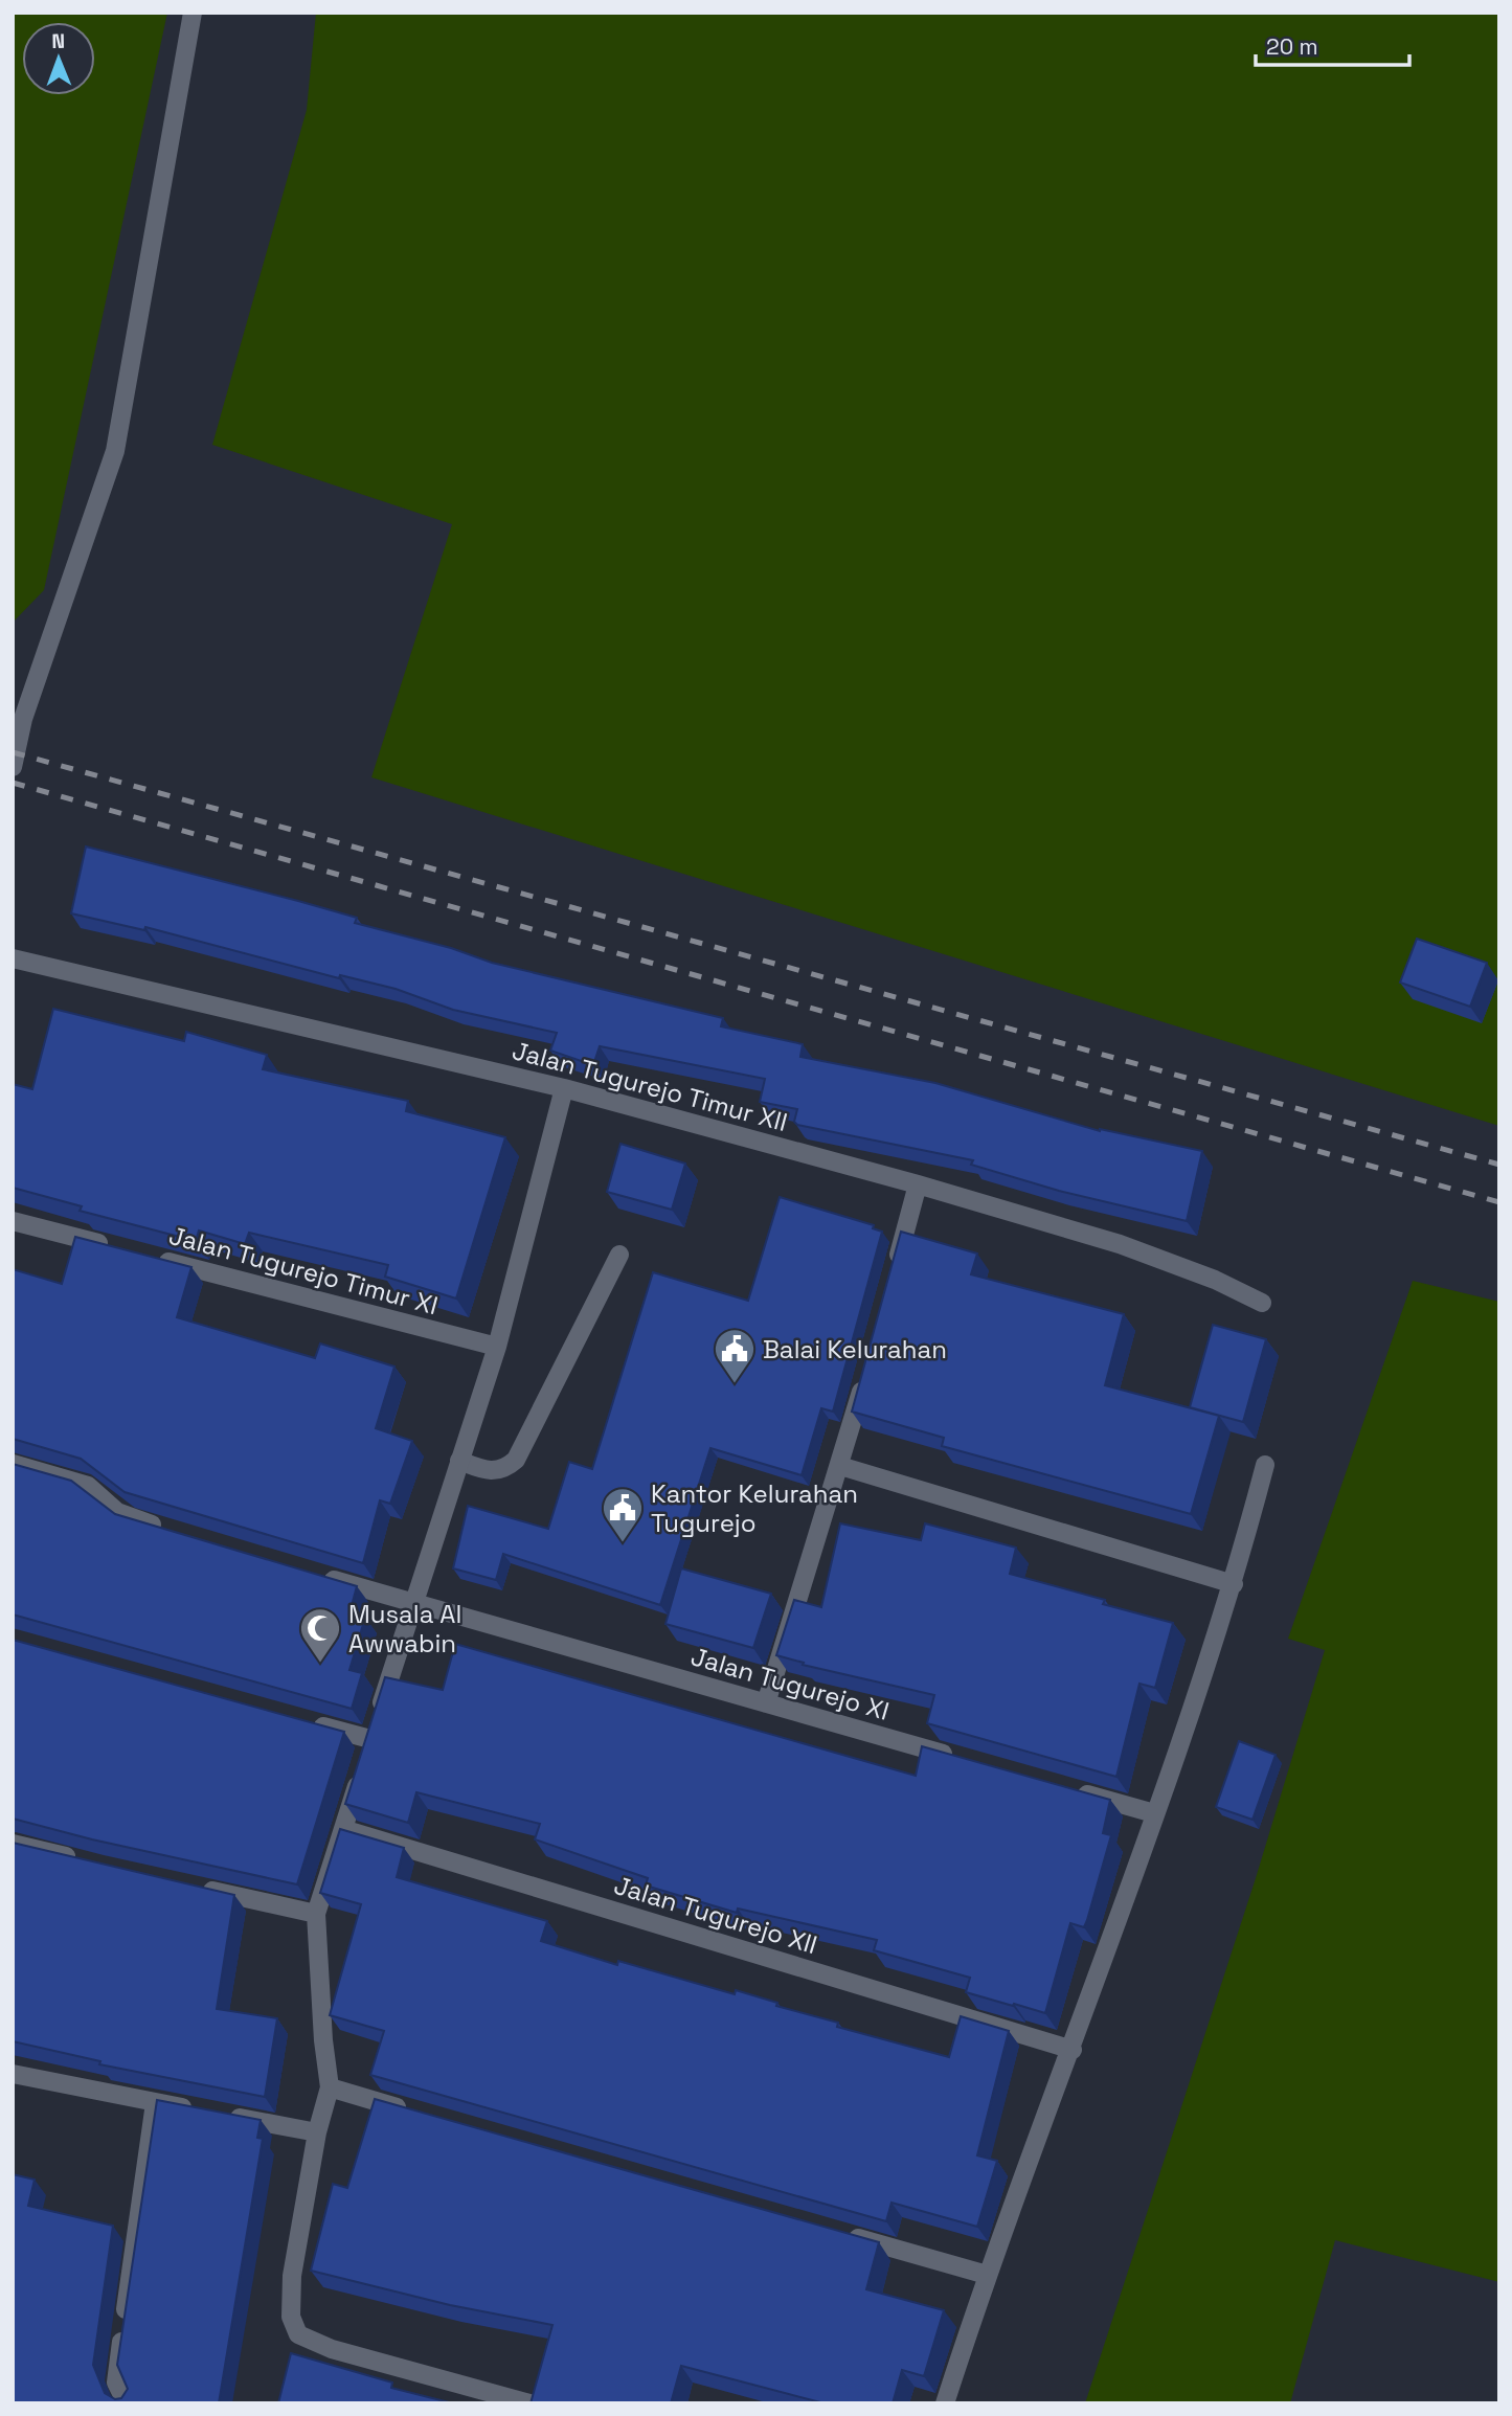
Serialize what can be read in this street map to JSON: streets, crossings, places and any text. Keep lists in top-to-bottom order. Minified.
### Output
{"streets":{"street":["Jalan Tugurejo Timur XII","Jalan Tugurejo Timur XI","Jalan Tugurejo XI","Jalan Tugurejo XII"]},"places":{"public building":["Balai Kelurahan","Kantor Kelurahan Tugurejo"],"mosque":["Musala Al Awwabin"]},"scale_bar":"20 m","north":"top"}
